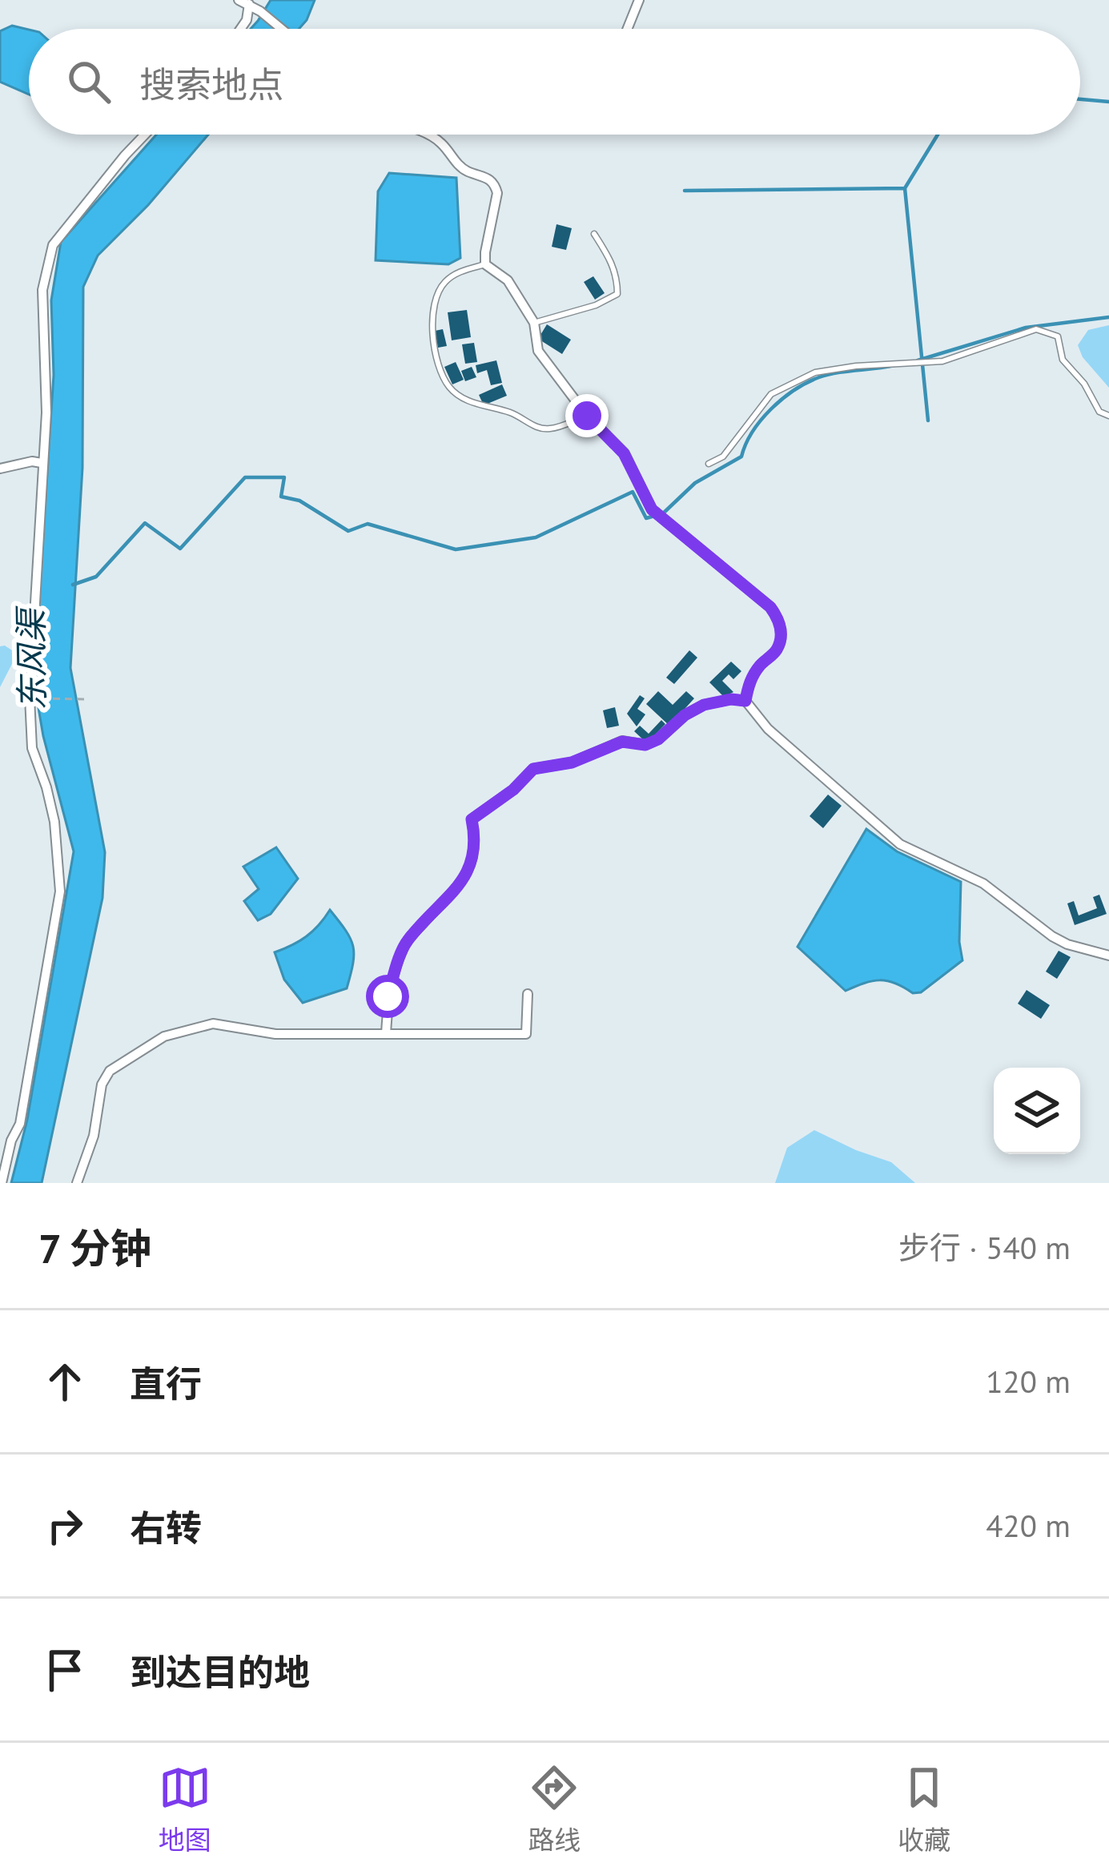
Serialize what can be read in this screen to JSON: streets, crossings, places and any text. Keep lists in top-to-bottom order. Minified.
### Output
{"water":["东风渠"],"page":{"search":"搜索地点","heading":["7 分钟","步行 · 540 m"],"list":[["直行","120 m"],["右转","420 m"],"到达目的地"],"nav":["地图","路线","收藏"]}}
